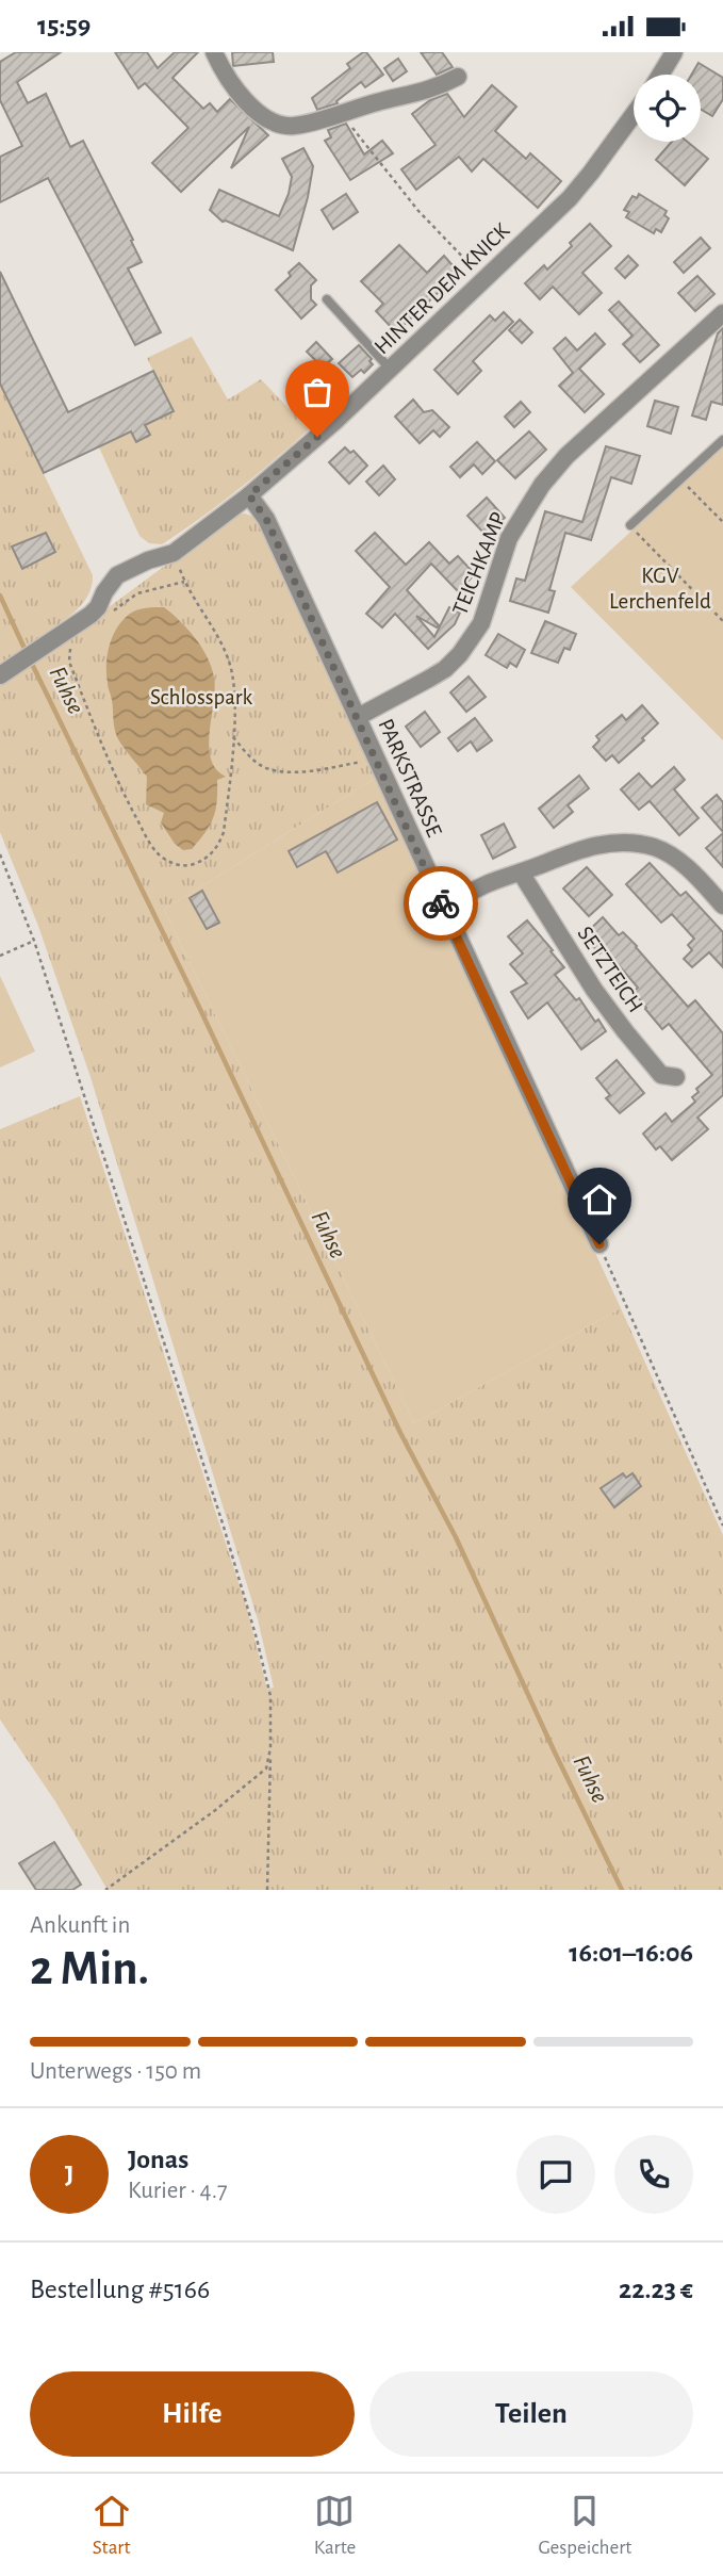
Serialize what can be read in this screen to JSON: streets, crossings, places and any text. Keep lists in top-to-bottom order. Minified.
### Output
{"streets":{"street":["HINTER DEM KNICK","TEICHKAMP","PARKSTRASSE","SETZTEICH"]},"crossings":[["HINTER DEM KNICK","PARKSTRASSE"],["TEICHKAMP","PARKSTRASSE"]],"water":["Fuhse"],"parks":["KGV Lerchenfeld","Schlosspark"],"page":{"status":"15:59","heading":["2 Min.","Ankunft in","16:01–16:06"],"panel":["Jonas","Kurier · 4.7","Bestellung #5166","22.23 €"],"bar":"Unterwegs · 150 m","round":"J","buttons":["Hilfe","Teilen"],"tabs":["Start","Karte","Gespeichert"]}}
